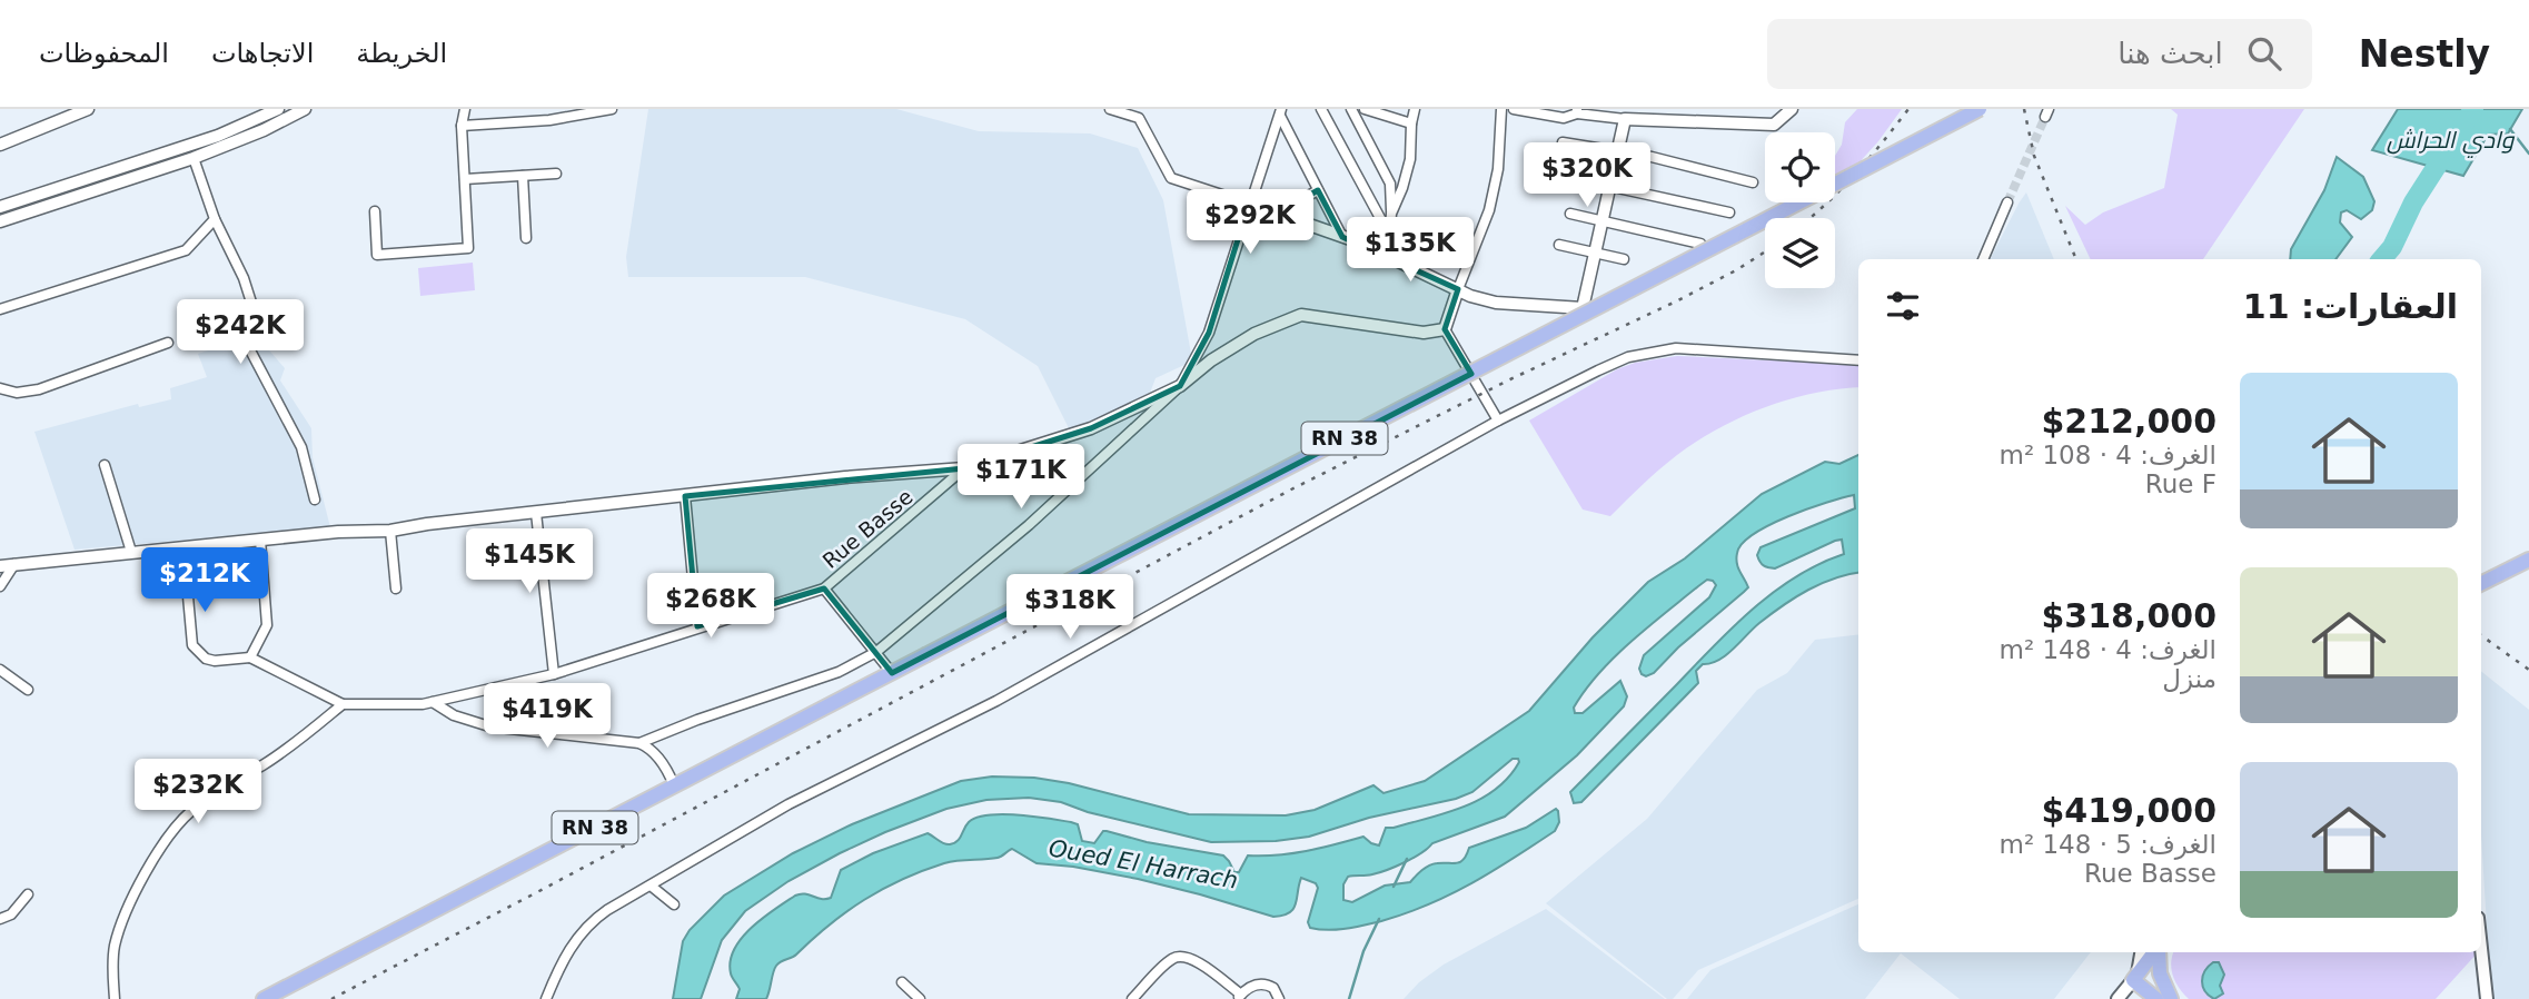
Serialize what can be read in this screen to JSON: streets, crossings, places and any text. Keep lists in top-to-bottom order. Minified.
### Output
{"streets":{"main road":["RN 38"],"street":["Rue Basse"]},"water":["وادي الحراش","Oued El Harrach"],"page":{"header":"Nestly","search":"ابحث هنا","nav":["الخريطة","الاتجاهات","المحفوظات"],"price":["$320K","$292K","$135K","$242K","$171K","$145K","$212K","$268K","$318K","$419K","$232K"],"heading":"العقارات: 11","list":[{"name":"$212,000","note":"الغرف: 4 · 108 m² · Rue F"},{"name":"$318,000","note":"الغرف: 4 · 148 m² · منزل"},{"name":"$419,000","note":"الغرف: 5 · 148 m² · Rue Basse"}]}}
